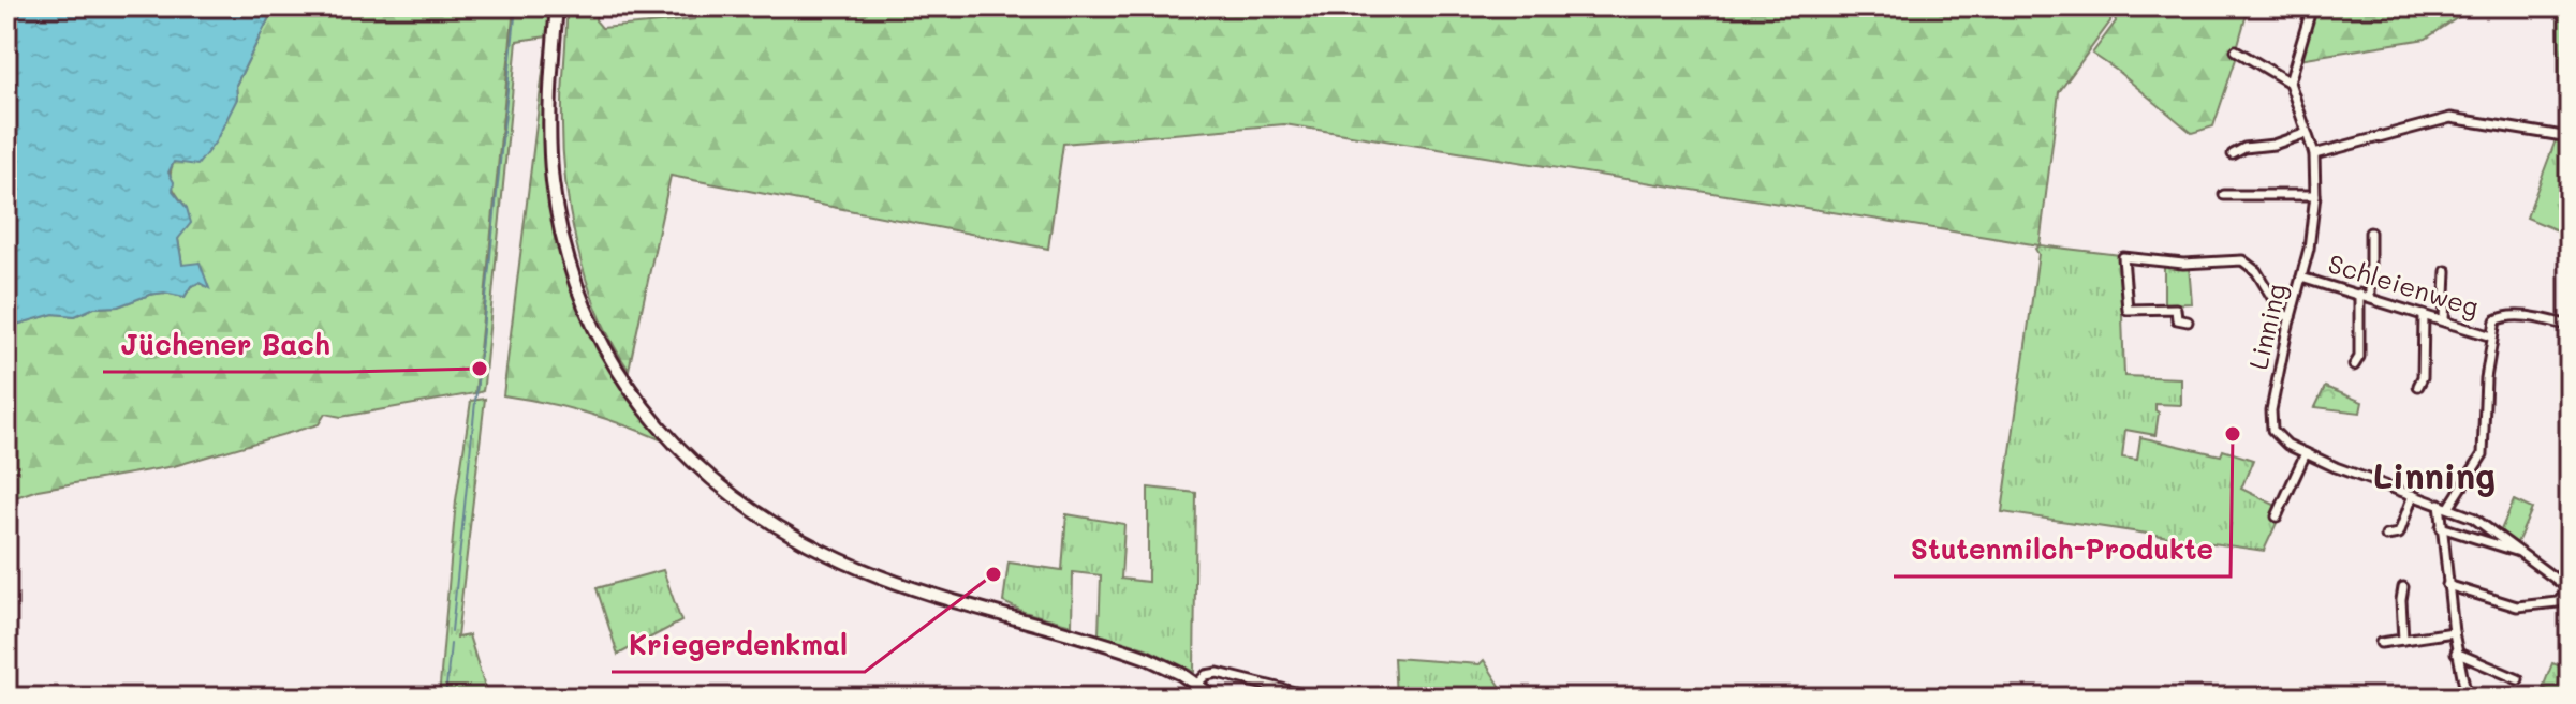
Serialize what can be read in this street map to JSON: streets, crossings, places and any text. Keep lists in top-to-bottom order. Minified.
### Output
{"streets":{"street":["Schleienweg","Linning"]},"crossings":[["Schleienweg","Linning"]],"districts":["Linning"],"places":["Jüchener Bach","Stutenmilch-Produkte","Kriegerdenkmal"]}
